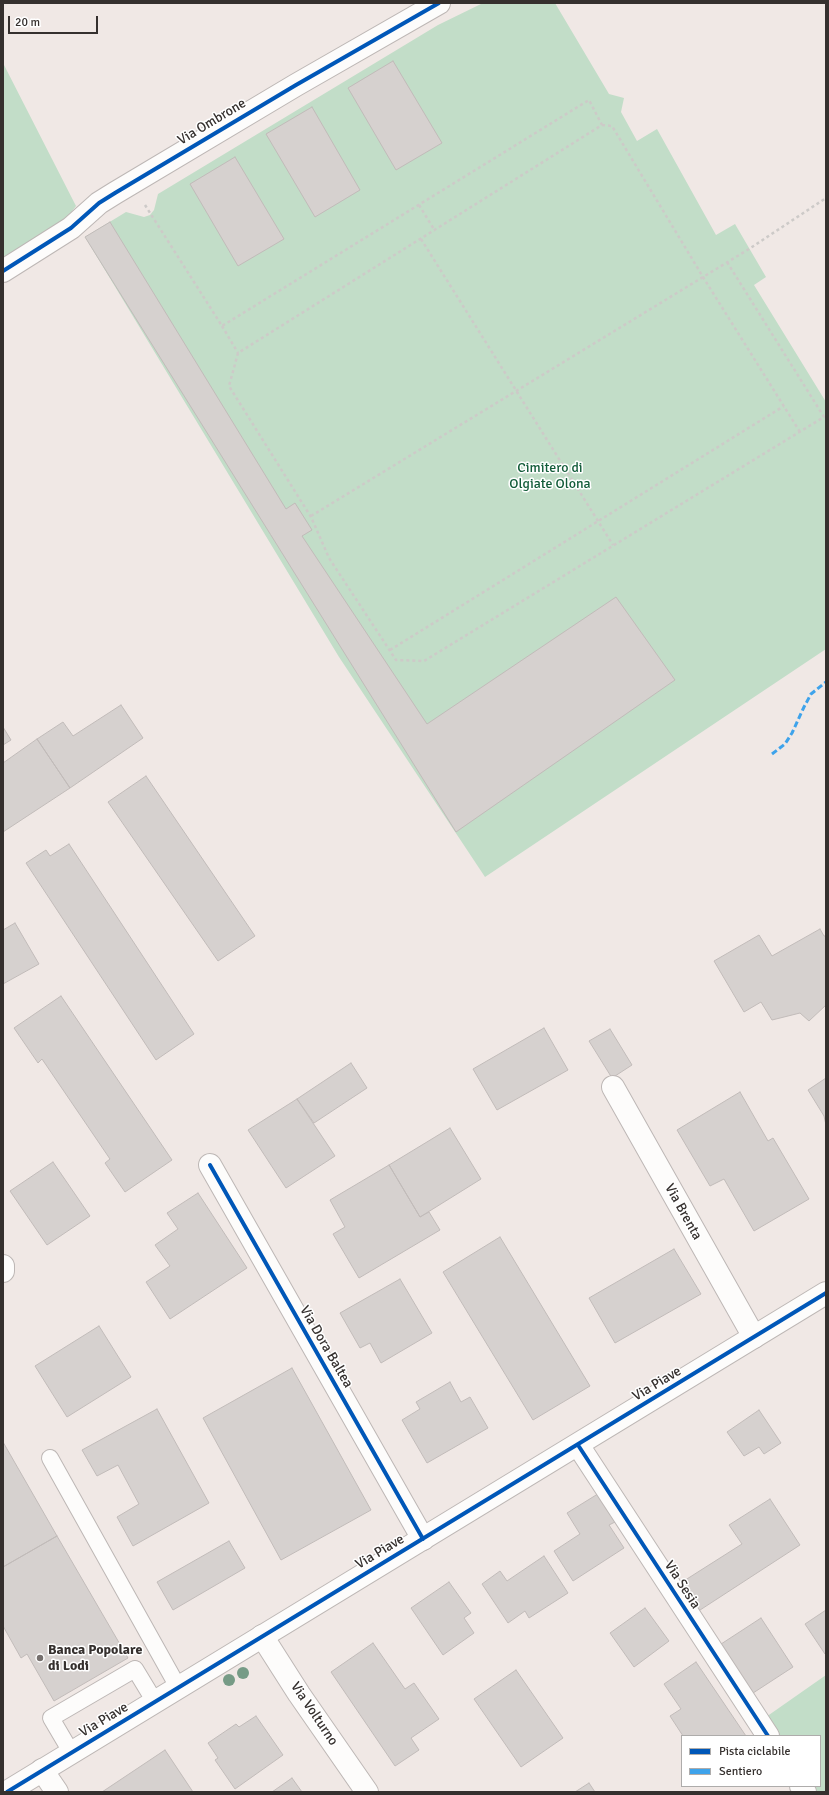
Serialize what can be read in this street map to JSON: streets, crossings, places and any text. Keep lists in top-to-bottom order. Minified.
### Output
{"streets":{"street":["Via Ombrone","Via Brenta","Via Dora Baltea","Via Piave","Via Sesia","Via Volturno"]},"crossings":[["Via Brenta","Via Piave"],["Via Dora Baltea","Via Piave"],["Via Piave","Via Sesia"],["Via Piave","Via Volturno"]],"parks":["Cimitero di Olgiate Olona"],"places":["Banca Popolare di Lodi"],"legend":["Pista ciclabile","Sentiero"],"scale_bar":"20 m"}
